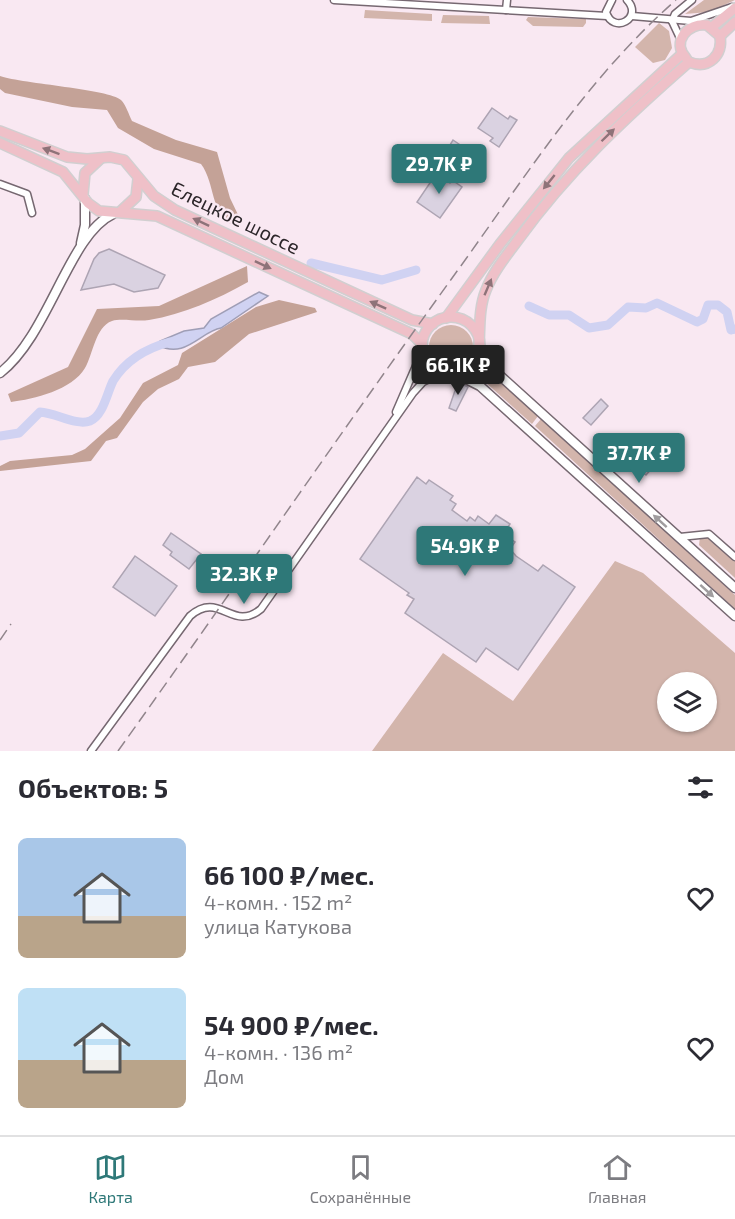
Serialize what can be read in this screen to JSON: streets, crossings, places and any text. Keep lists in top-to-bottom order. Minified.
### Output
{"streets":{"main road":["Елецкое шоссе"]},"page":{"price":["29.7K ₽","66.1K ₽","37.7K ₽","54.9K ₽","32.3K ₽"],"heading":"Объектов: 5","list":[{"name":"66 100 ₽/мес.","note":"4-комн. · 152 m² · улица Катукова"},{"name":"54 900 ₽/мес.","note":"4-комн. · 136 m² · Дом"}],"tabs":["Карта","Сохранённые","Главная"]}}
